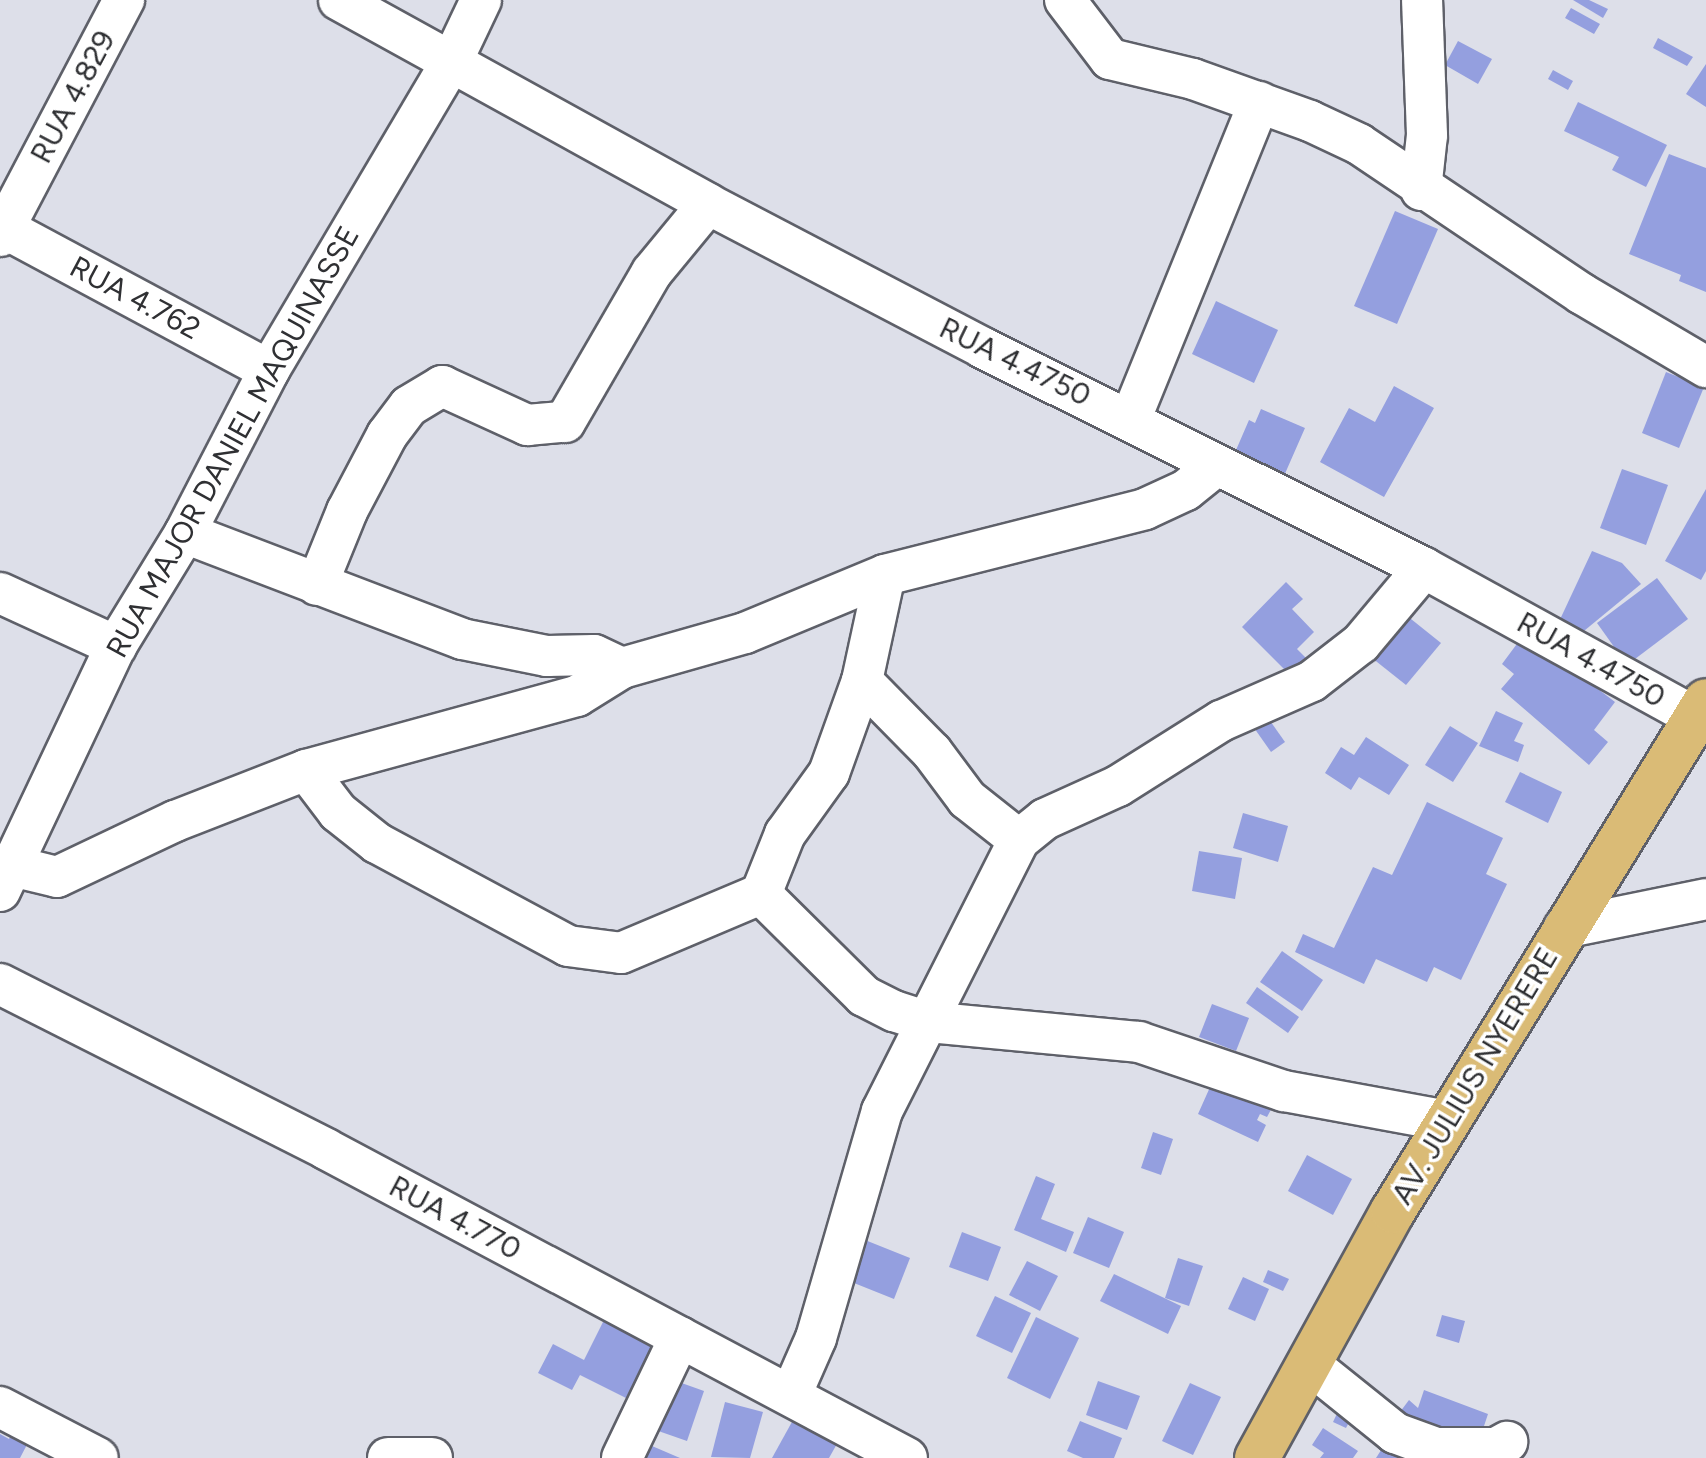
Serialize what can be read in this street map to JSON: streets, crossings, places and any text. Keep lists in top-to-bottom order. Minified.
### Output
{"streets":{"main road":["AV. JULIUS NYERERE"],"street":["RUA 4.829","RUA 4.762","RUA 4.4750","RUA MAJOR DANIEL MAQUINASSE","RUA 4.770"]},"crossings":[["RUA 4.829","RUA 4.762"],["RUA 4.762","RUA MAJOR DANIEL MAQUINASSE"],["RUA 4.4750","RUA MAJOR DANIEL MAQUINASSE"],["RUA 4.4750","AV. JULIUS NYERERE"]]}
